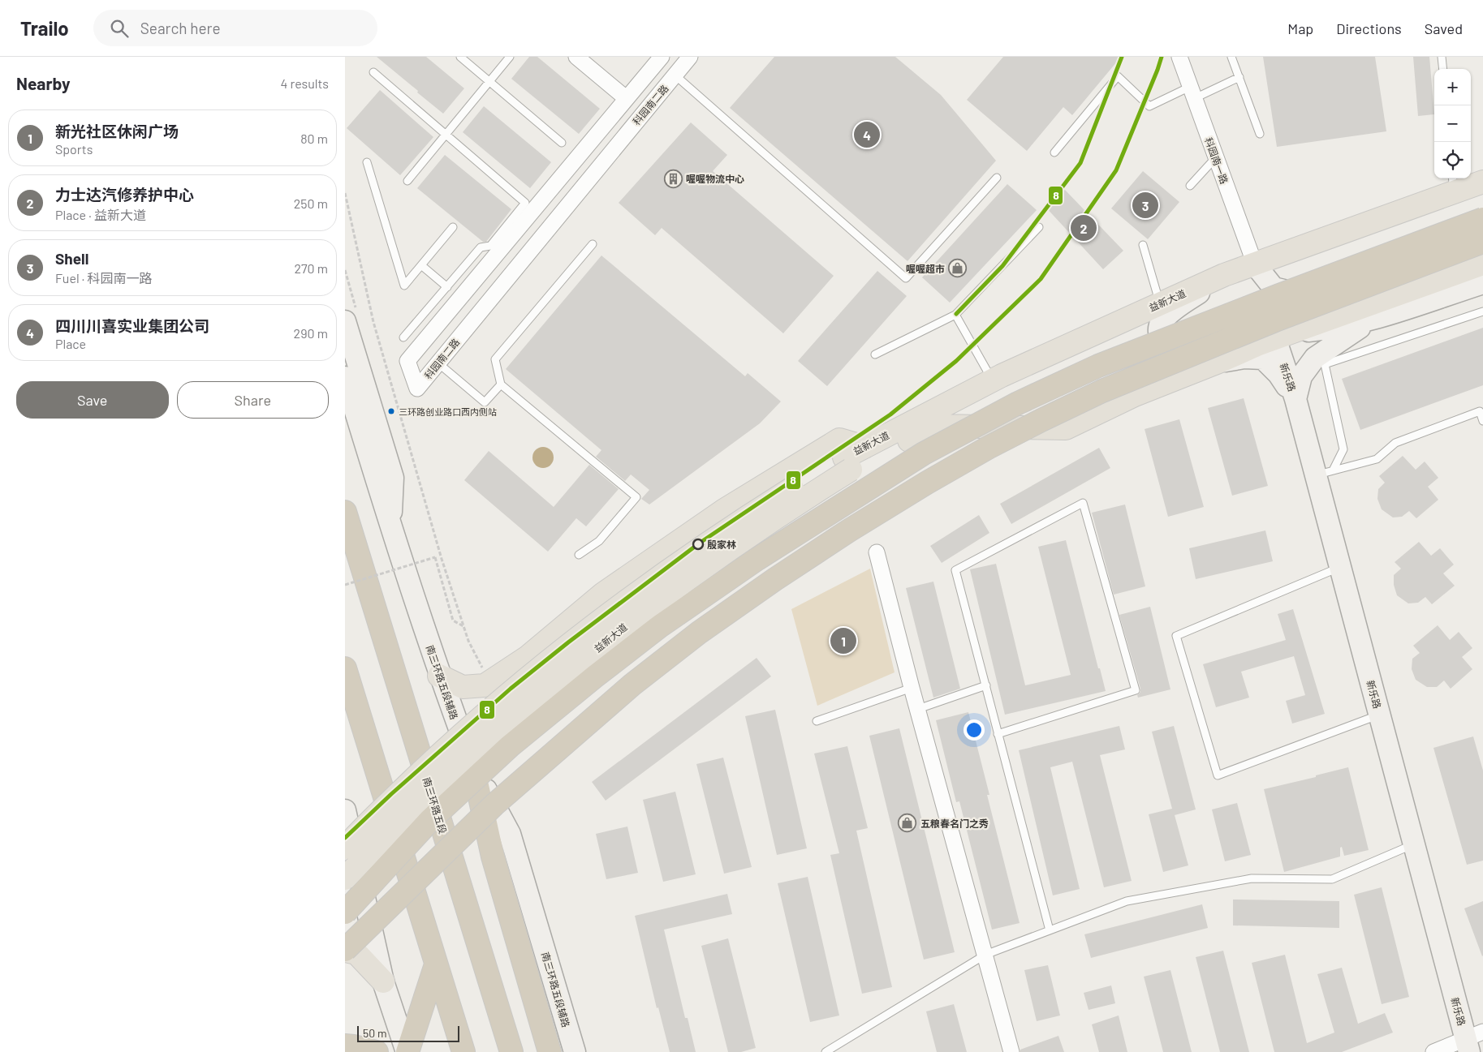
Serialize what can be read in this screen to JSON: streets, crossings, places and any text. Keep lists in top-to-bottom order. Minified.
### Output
{"streets":{"highway":["南三环路五段"],"main road":["益新大道"],"street":["科园南二路","科园南一路","新乐路","南三环路五段辅路"]},"crossings":[["科园南一路","益新大道"],["益新大道","新乐路"]],"places":{"building":["喔喔物流中心"],"shop":["喔喔超市","五粮春名门之秀"],"other":["三环路创业路口西内侧站","殷家林"]},"lines":["transit line 8"],"scale_bar":"50 m","page":{"header":"Trailo","search":"Search here","nav":["Map","Directions","Saved"],"heading":["Nearby","4 results"],"map_buttons":["+","−"],"list":[{"mark":"1","name":"新光社区休闲广场","note":"Sports","value":"80 m"},{"mark":"2","name":"力士达汽修养护中心","note":"Place · 益新大道","value":"250 m"},{"mark":"3","name":"Shell","note":"Fuel · 科园南一路","value":"270 m"},{"mark":"4","name":"四川川喜实业集团公司","note":"Place","value":"290 m"}],"pins":["4","3","2","1"],"buttons":["Save","Share"],"scale":"50 m"}}
